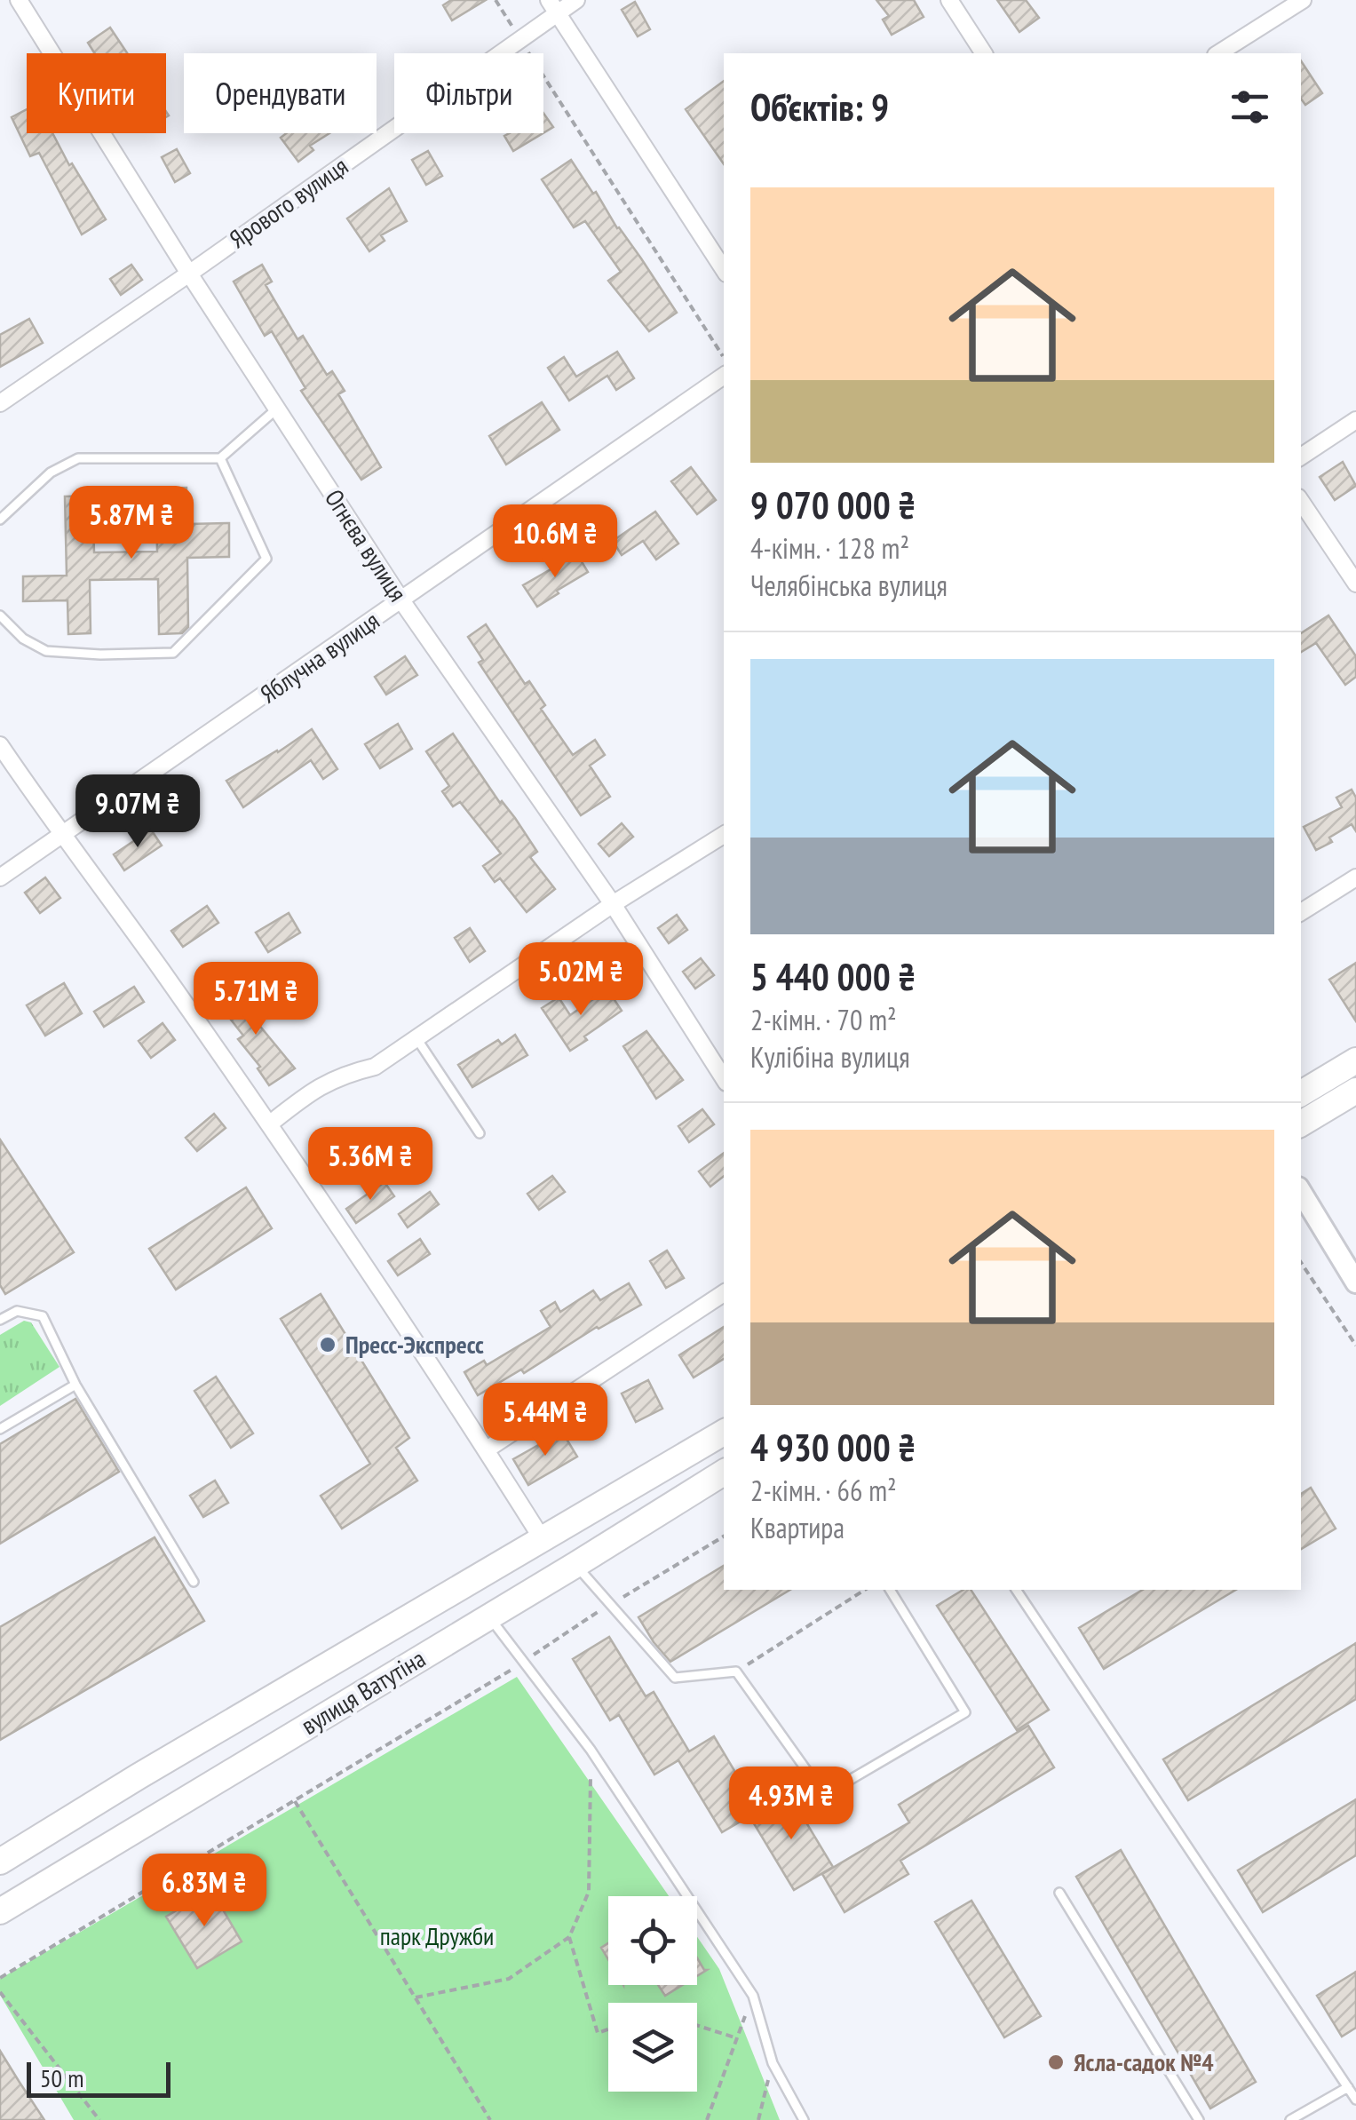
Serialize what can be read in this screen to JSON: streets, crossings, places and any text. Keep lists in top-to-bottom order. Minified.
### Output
{"streets":{"main road":["вулиця Ватутіна"],"street":["Ярового вулиця","Огнєва вулиця","Яблучна вулиця"]},"crossings":[["Ярового вулиця","Огнєва вулиця"],["Огнєва вулиця","Яблучна вулиця"]],"parks":["парк Дружби"],"places":["Пресс-Экспресс","Ясла-садок №4"],"scale_bar":"50 m","page":{"chip":["Купити","Орендувати","Фільтри"],"heading":"Об’єктів: 9","list":[{"name":"9 070 000 ₴","note":"4-кімн. · 128 m² · Челябінська вулиця"},{"name":"5 440 000 ₴","note":"2-кімн. · 70 m² · Кулібіна вулиця"},{"name":"4 930 000 ₴","note":"2-кімн. · 66 m² · Квартира"}],"price":["5.87M ₴","10.6M ₴","9.07M ₴","5.02M ₴","5.71M ₴","5.36M ₴","5.44M ₴","4.93M ₴","6.83M ₴"],"scale":"50 m"}}
